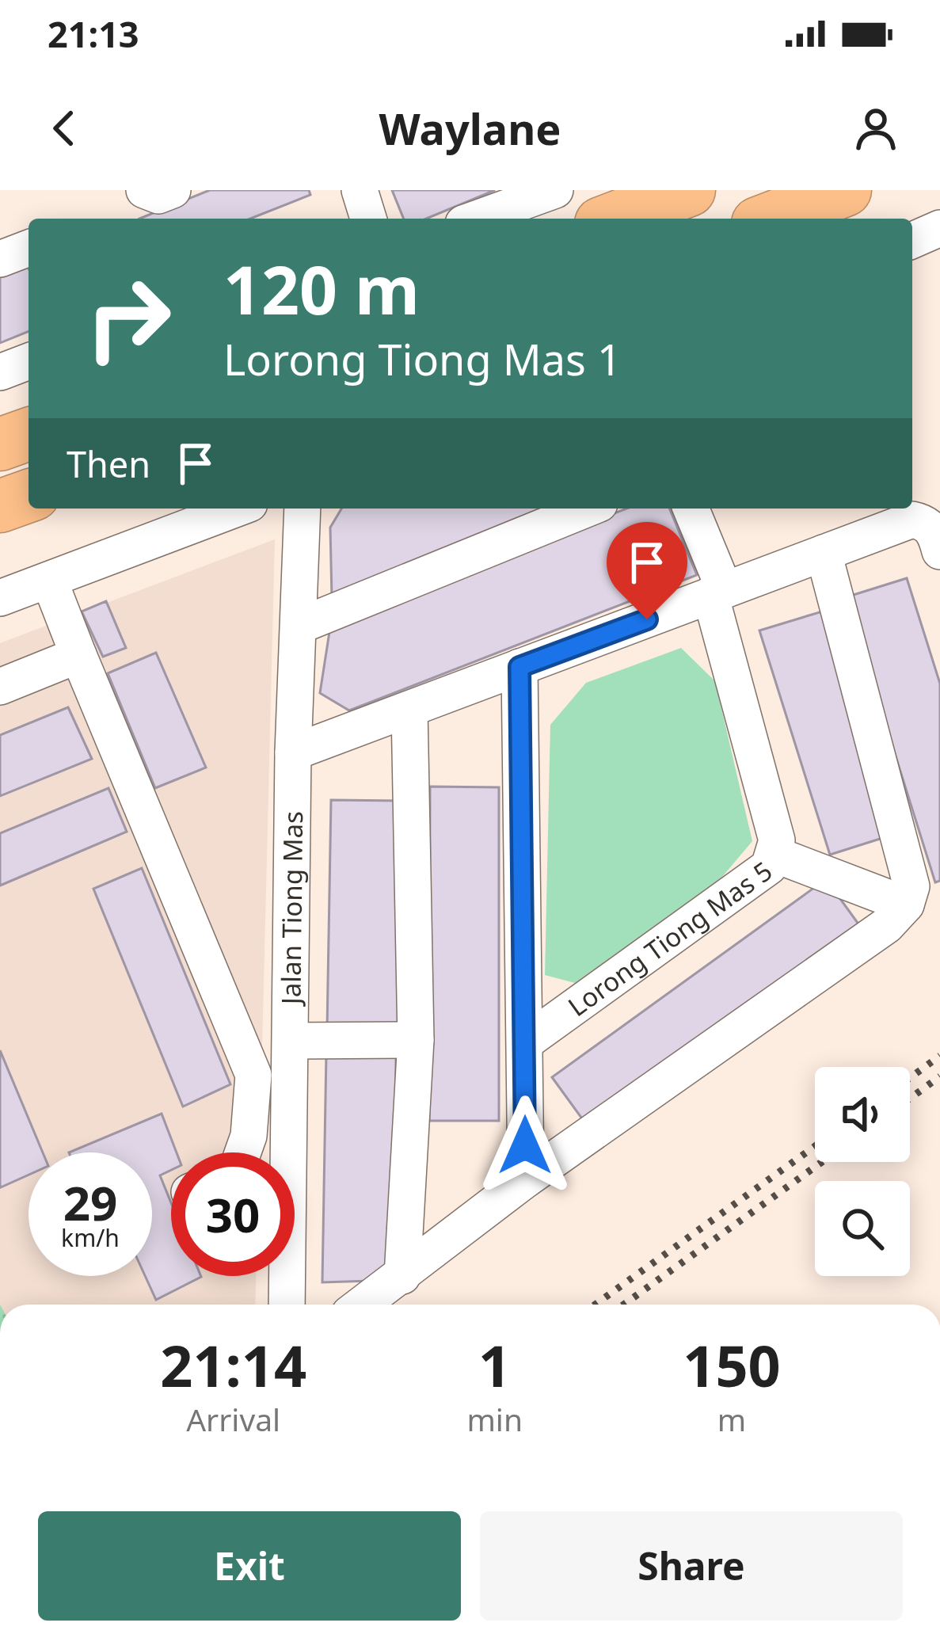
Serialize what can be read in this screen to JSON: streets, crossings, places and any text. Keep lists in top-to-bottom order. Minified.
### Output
{"streets":{"street":["Jalan Tiong Mas","Lorong Tiong Mas 5"]},"page":{"status":"21:13","header":"Waylane","turn":["120 m","Lorong Tiong Mas 1"],"then":"Then","speed":"29 km/h","limit":"30","eta":["21:14","Arrival","1","min","150","m"],"buttons":["Exit","Share"]}}
